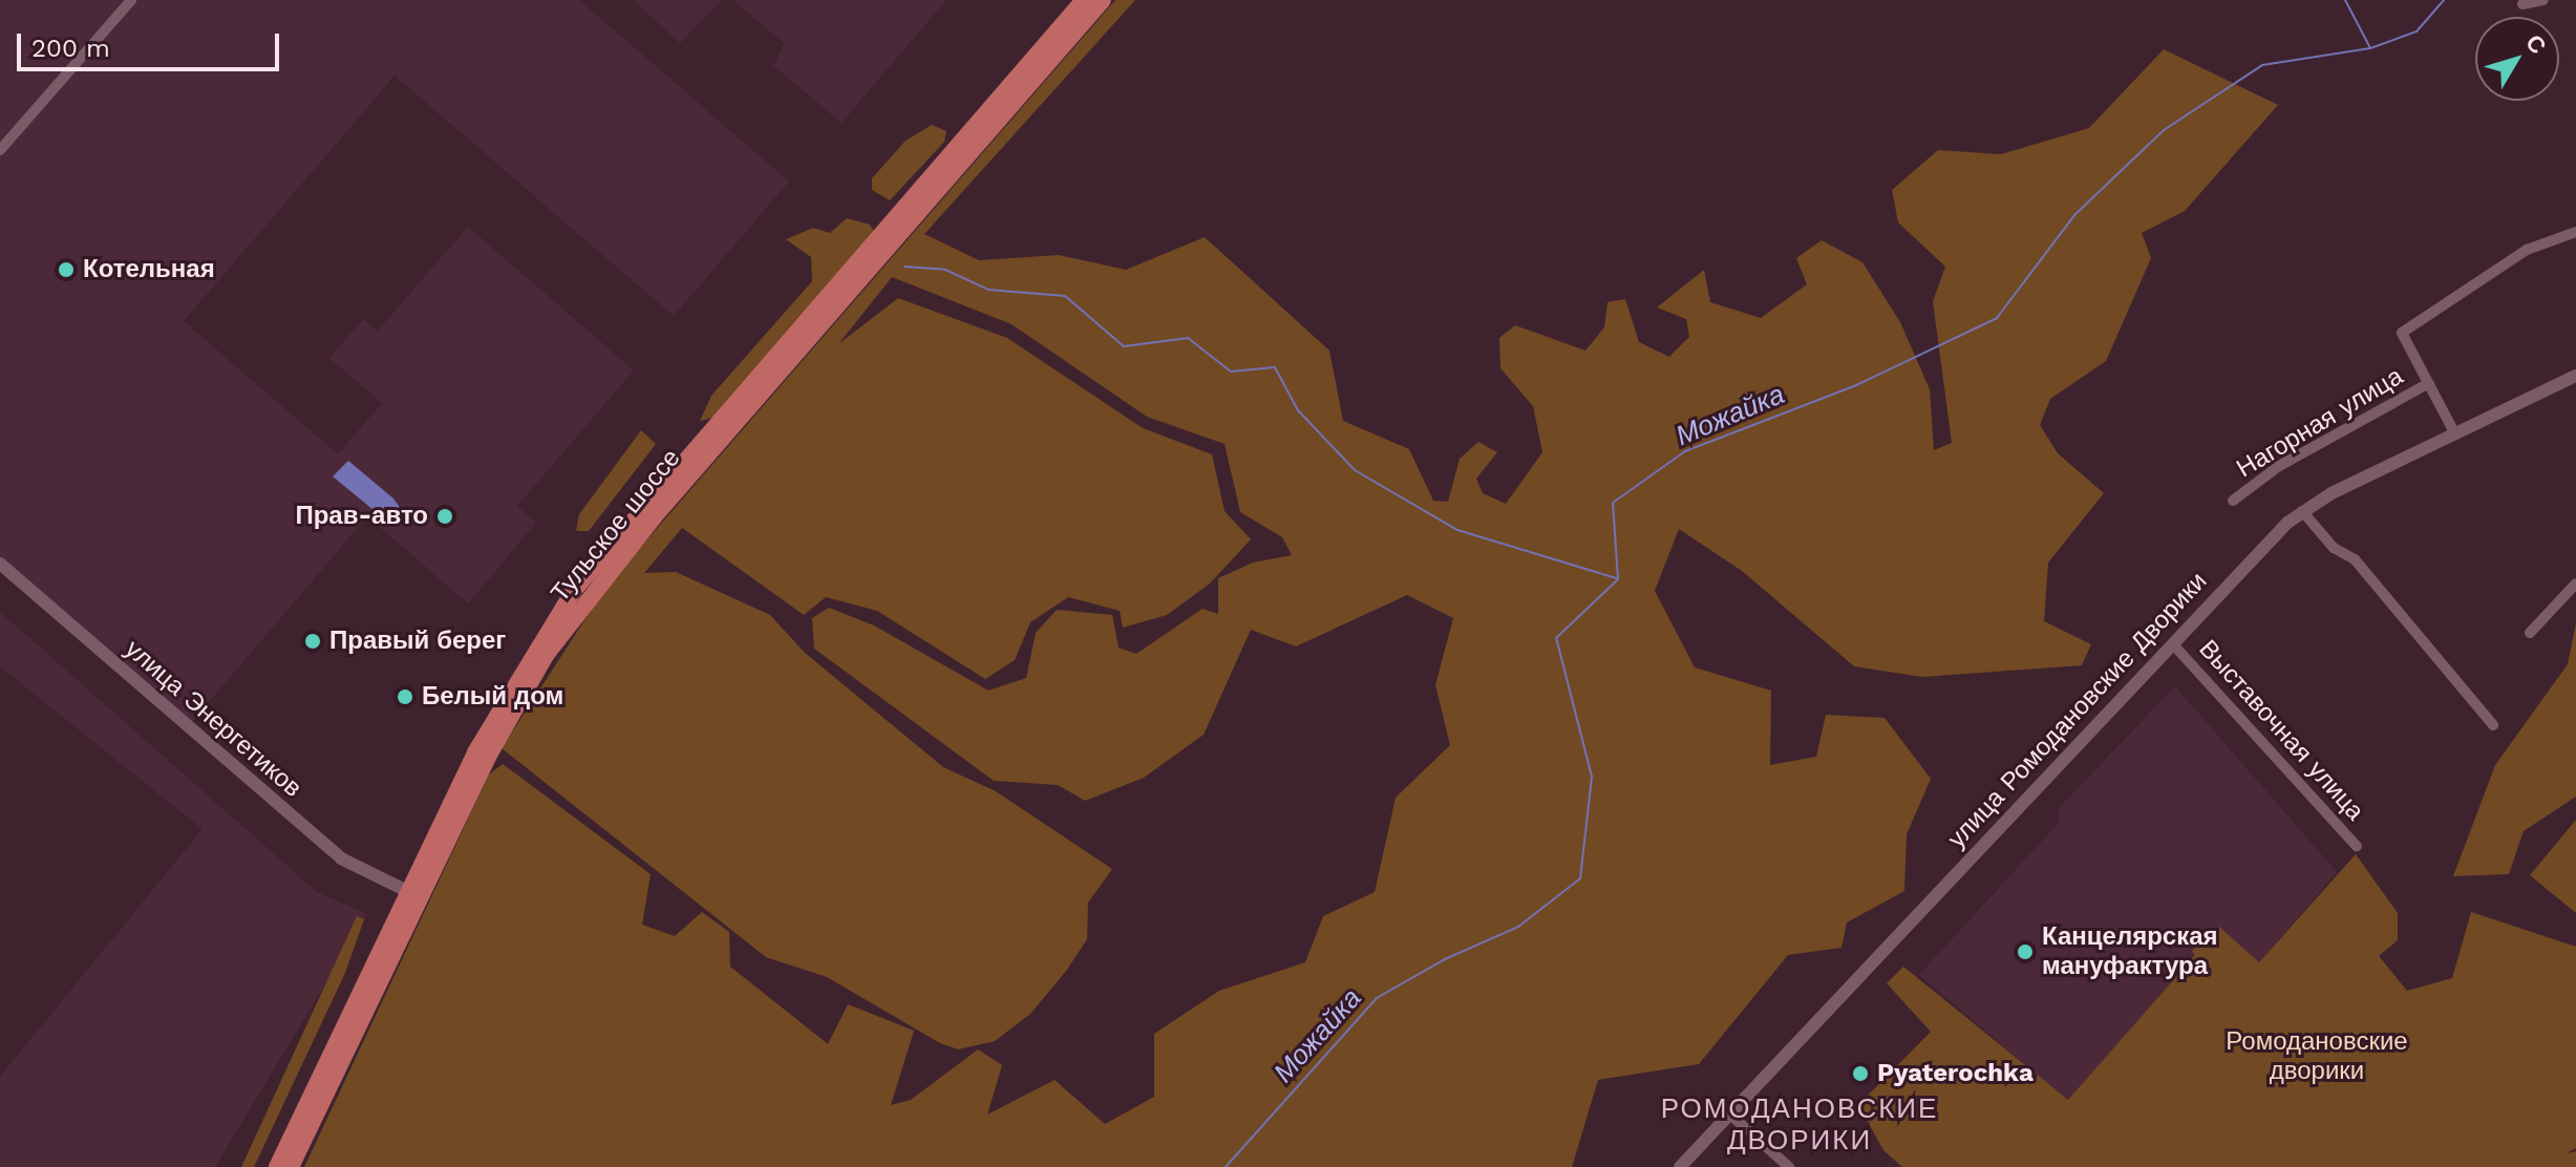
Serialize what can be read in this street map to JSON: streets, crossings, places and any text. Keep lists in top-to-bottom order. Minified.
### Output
{"streets":{"main road":["Тульское шоссе"],"street":["Нагорная улица","улица Ромодановские Дворики","улица Энергетиков","Выставочная улица"]},"crossings":[["Нагорная улица","улица Ромодановские Дворики"],["Тульское шоссе","улица Энергетиков"],["улица Ромодановские Дворики","Выставочная улица"]],"districts":["РОМОДАНОВСКИЕ ДВОРИКИ"],"water":["Можайка"],"parks":["Ромодановские дворики"],"places":["Котельная","Прав-авто","Правый берег","Белый дом","Канцелярская мануфактура","Pyaterochka"],"scale_bar":"200 m","north":"top right"}
